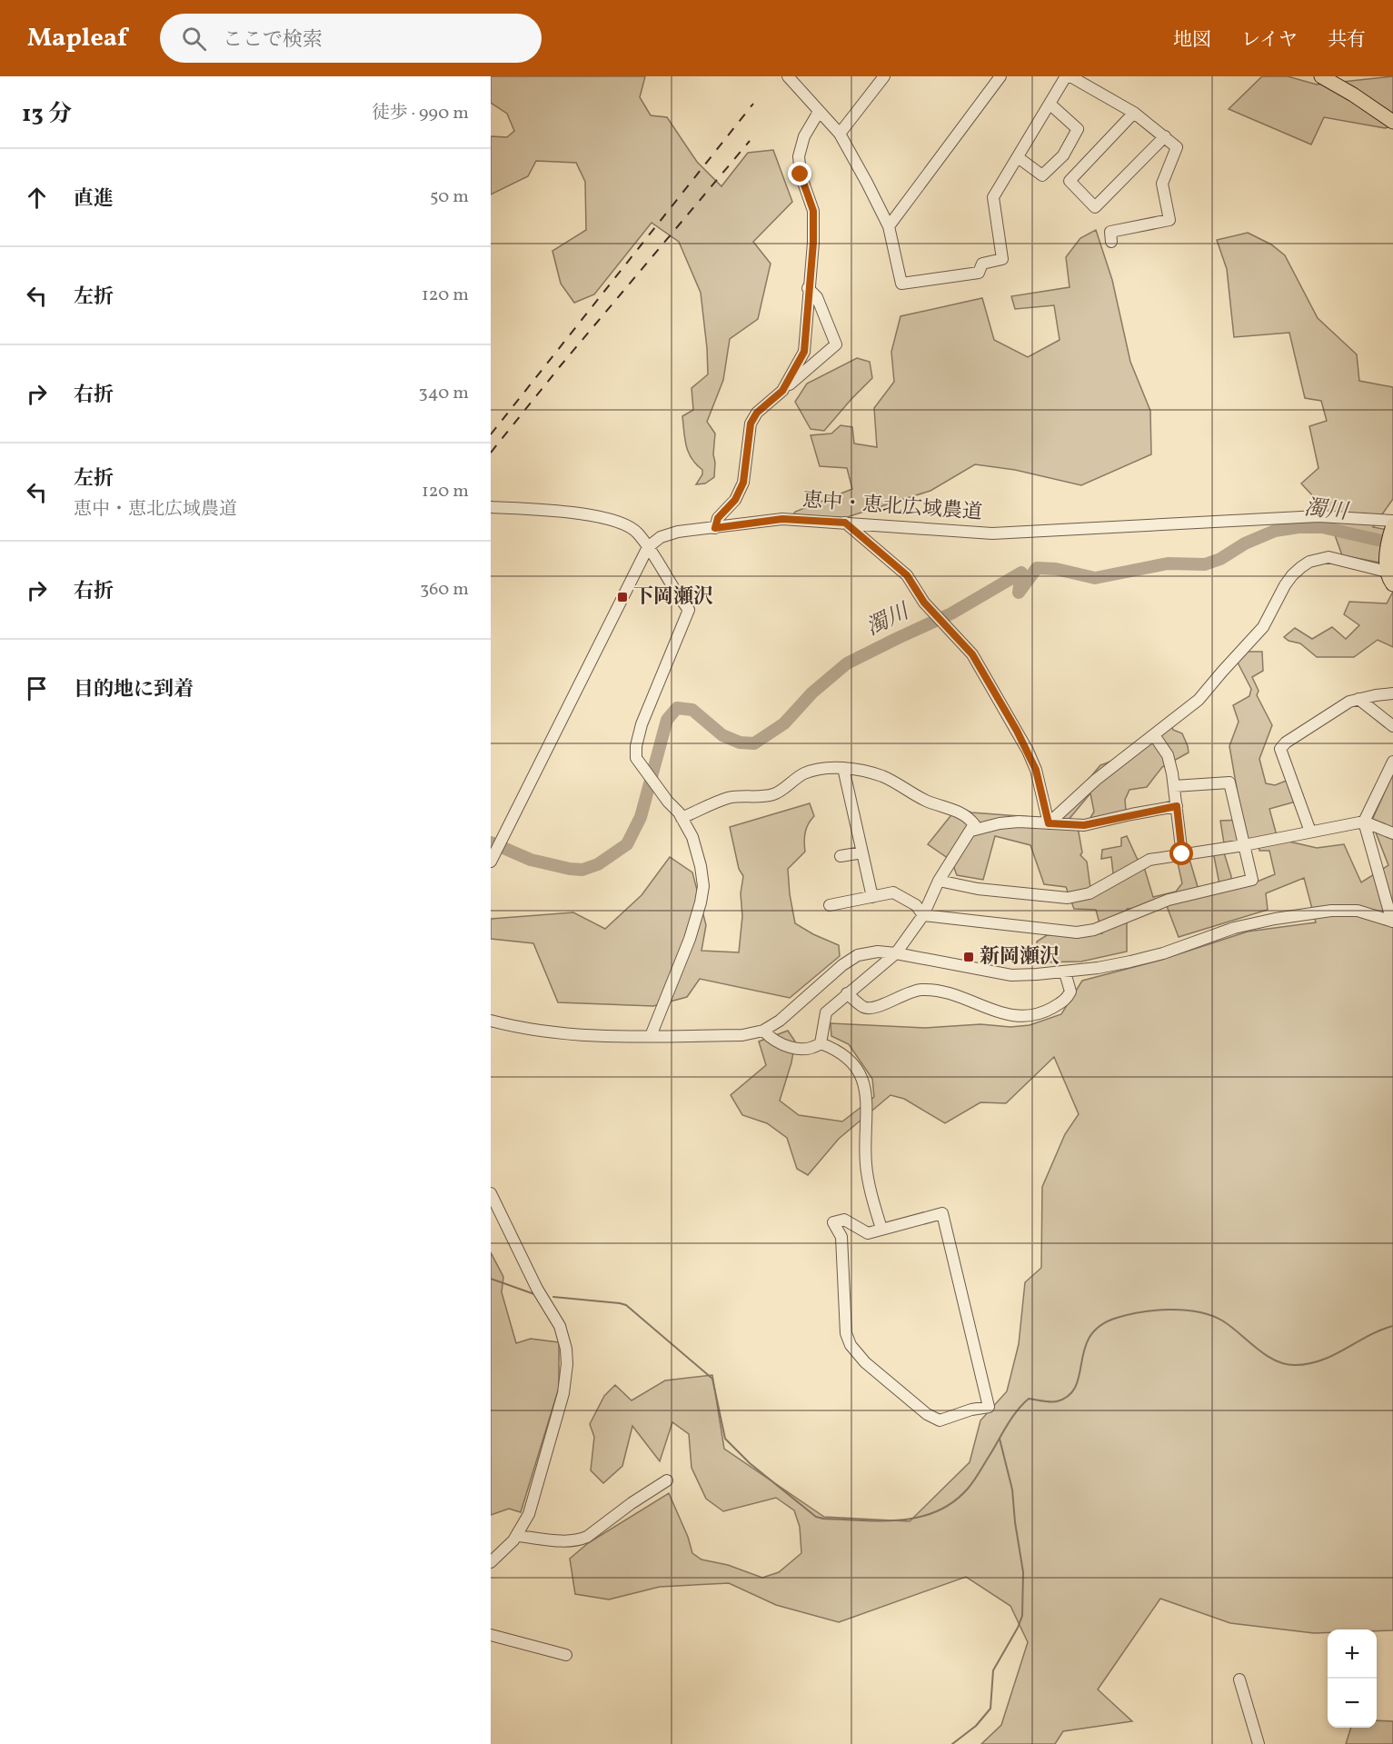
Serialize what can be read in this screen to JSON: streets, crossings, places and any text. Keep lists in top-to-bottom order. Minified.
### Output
{"streets":{"street":["恵中・恵北広域農道"]},"water":["濁川"],"places":{"transit":["下岡瀬沢","新岡瀬沢"]},"page":{"header":"Mapleaf","search":"ここで検索","nav":["地図","レイヤ","共有"],"heading":["13 分","徒歩 · 990 m"],"list":[["直進","50 m"],["左折","120 m"],["右折","340 m"],["左折","恵中・恵北広域農道","120 m"],["右折","360 m"],"目的地に到着"],"map_buttons":["+","−"]}}
